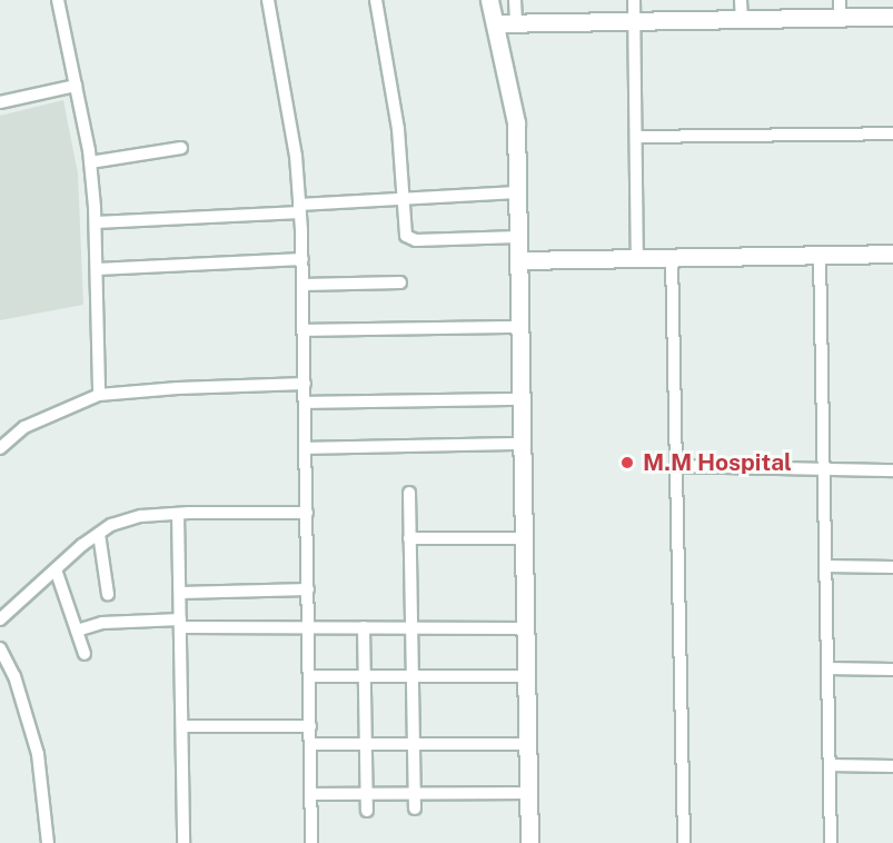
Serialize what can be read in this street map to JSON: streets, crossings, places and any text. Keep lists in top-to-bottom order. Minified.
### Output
{"places":["M.M Hospital"]}
